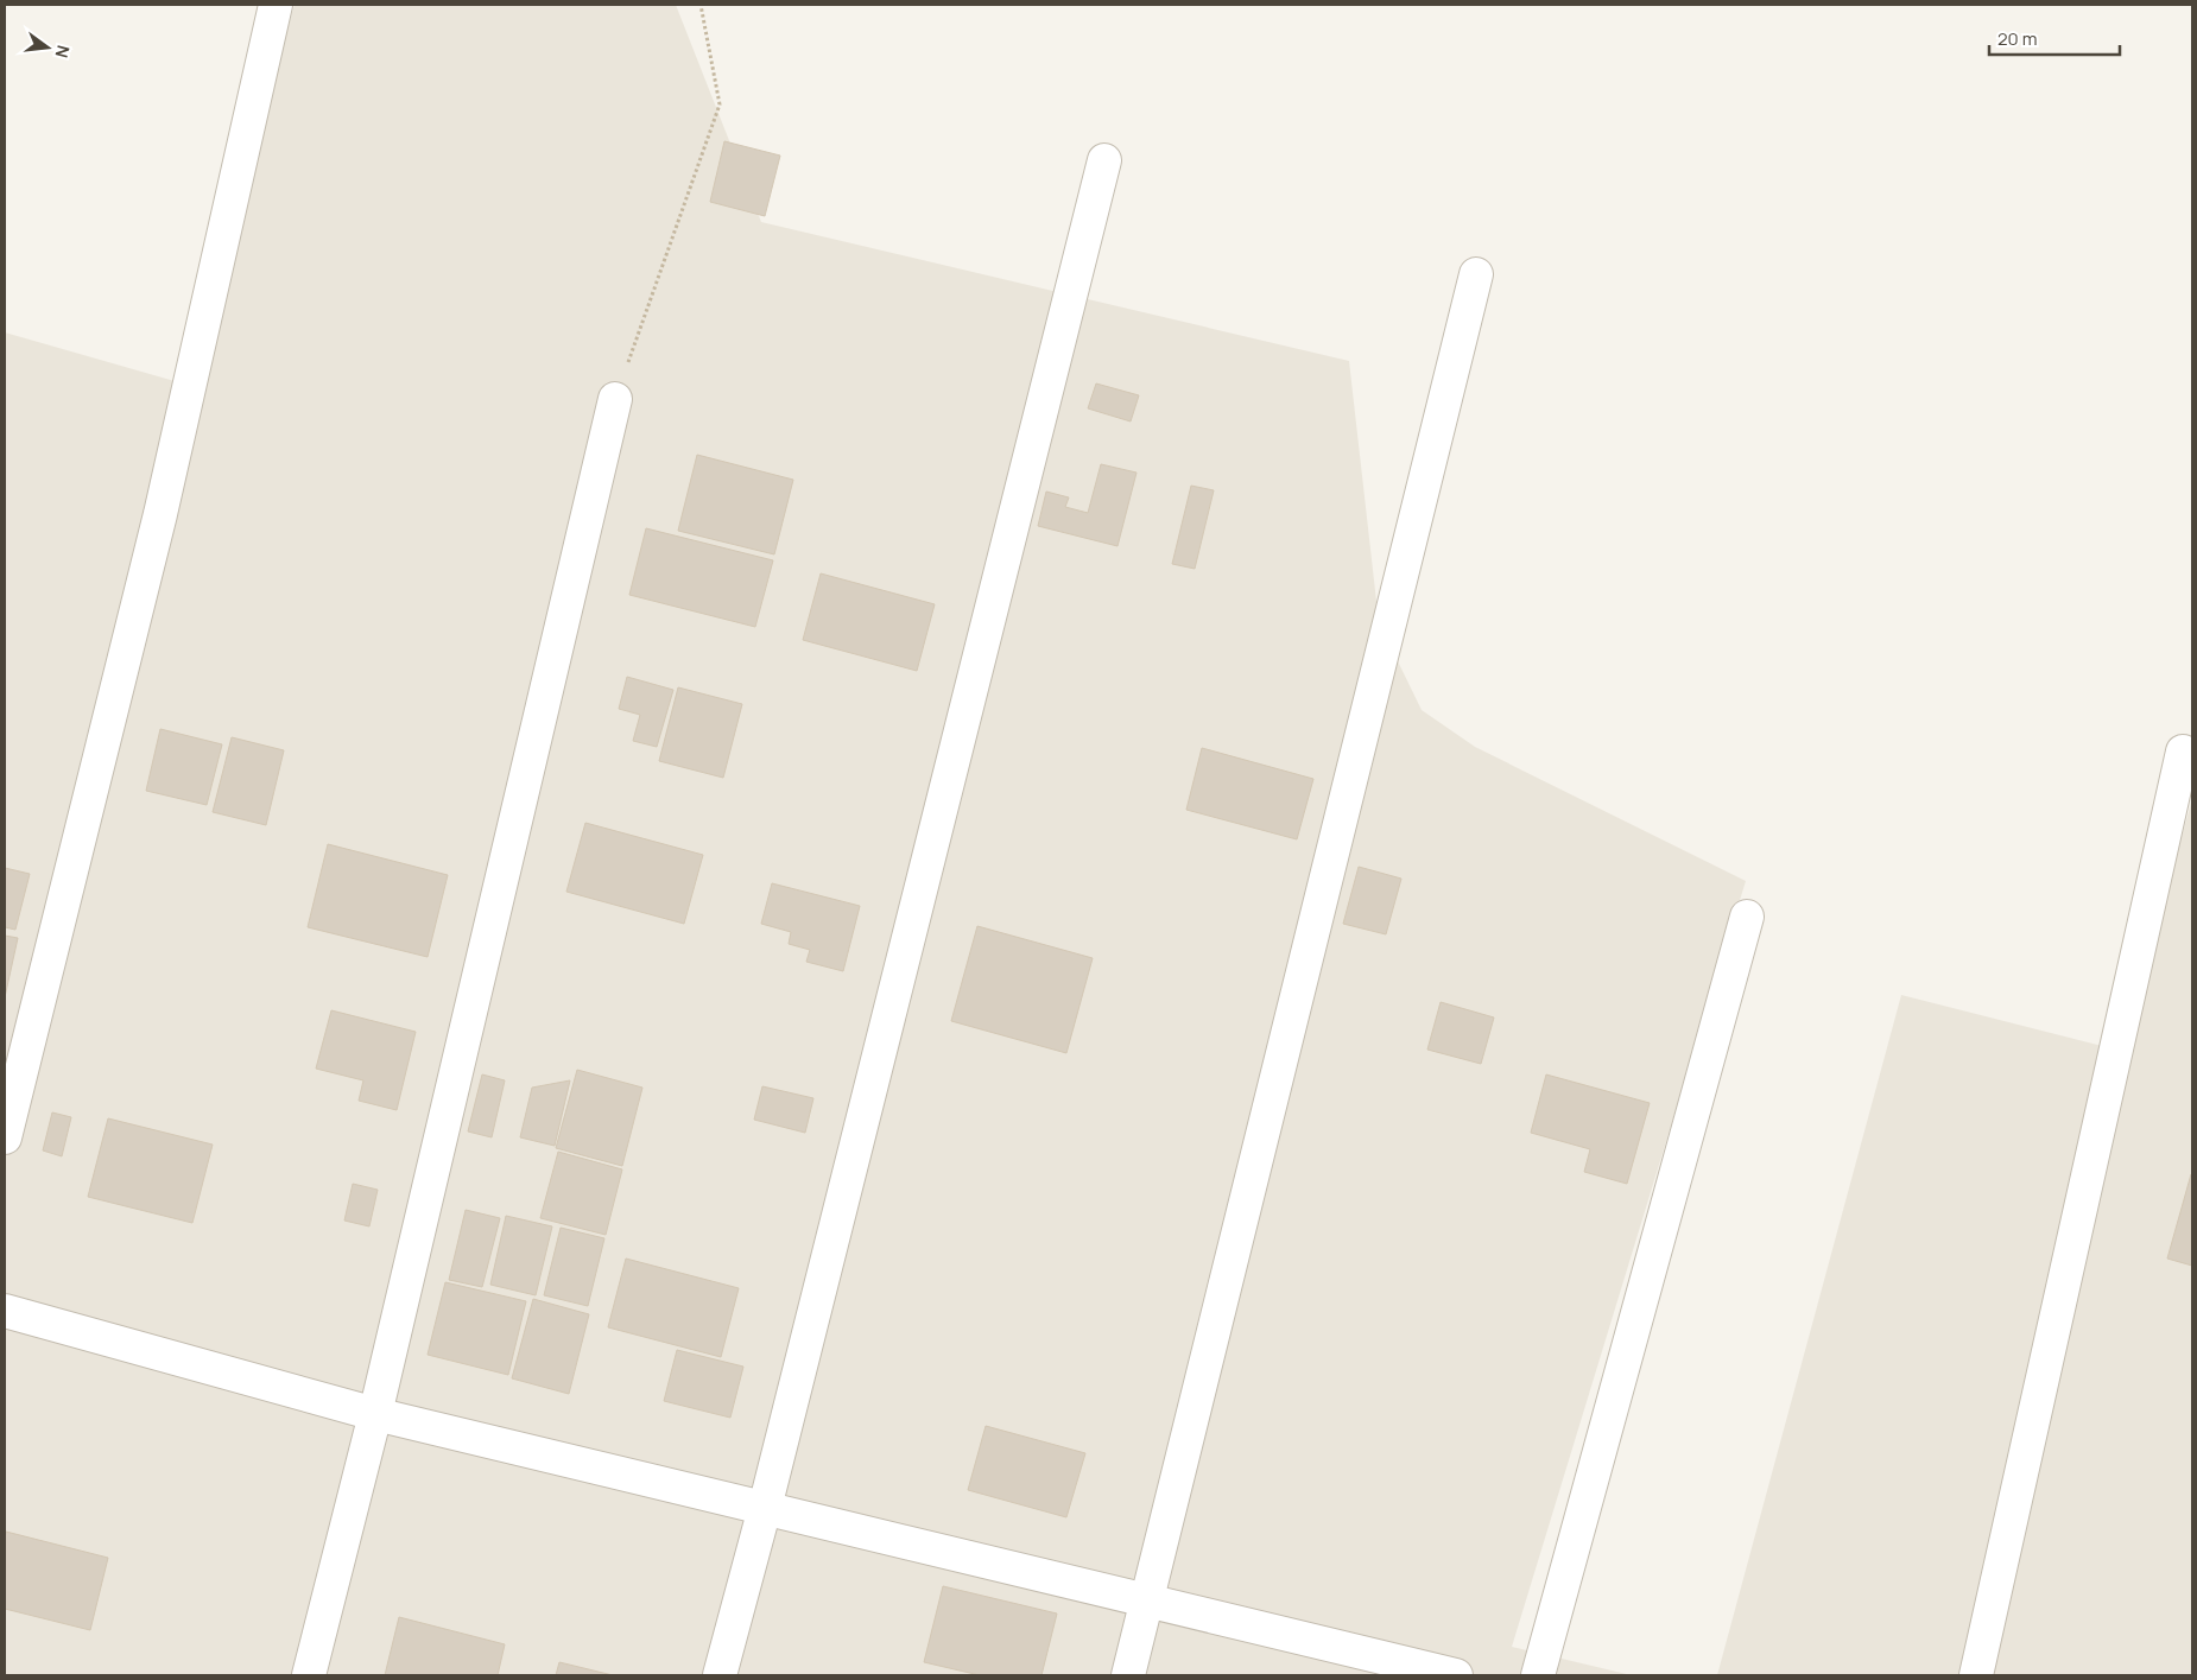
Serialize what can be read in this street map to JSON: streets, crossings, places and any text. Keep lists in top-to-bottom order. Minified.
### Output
{"scale_bar":"20 m","north":"right"}
